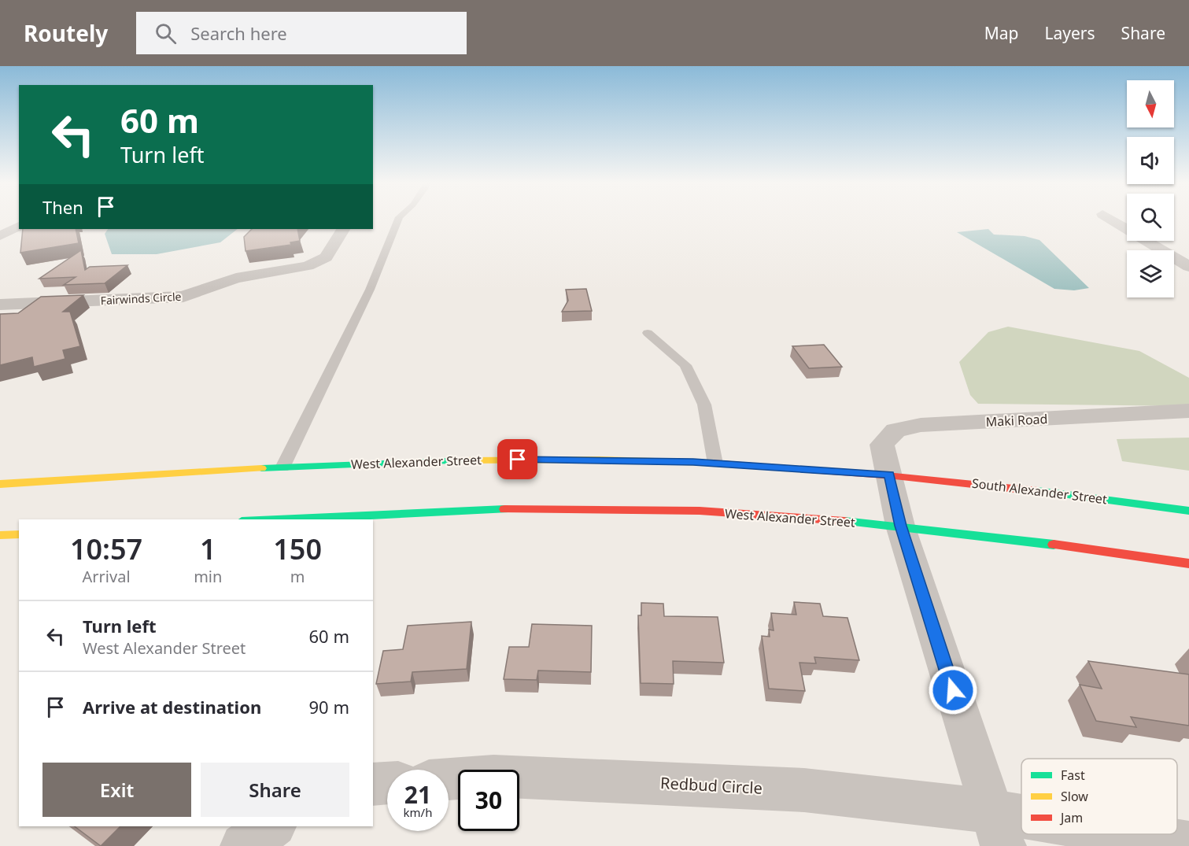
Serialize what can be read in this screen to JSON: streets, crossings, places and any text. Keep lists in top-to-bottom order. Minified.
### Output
{"streets":{"main road":["West Alexander Street","South Alexander Street"],"street":["Fairwinds Circle","Maki Road","Redbud Circle"]},"crossings":[["Maki Road","West Alexander Street"],["Maki Road","South Alexander Street"],["West Alexander Street","South Alexander Street"]],"legend":["Fast","Slow","Jam"],"north":"bottom","page":{"header":"Routely","search":"Search here","nav":["Map","Layers","Share"],"turn":["60 m","Turn left"],"then":"Then","eta":["10:57","Arrival","1","min","150","m"],"list":[{"name":"Turn left","note":"West Alexander Street","value":"60 m"},{"name":"Arrive at destination","value":"90 m"}],"buttons":["Exit","Share"],"speed":"21 km/h","limit":"30"}}
